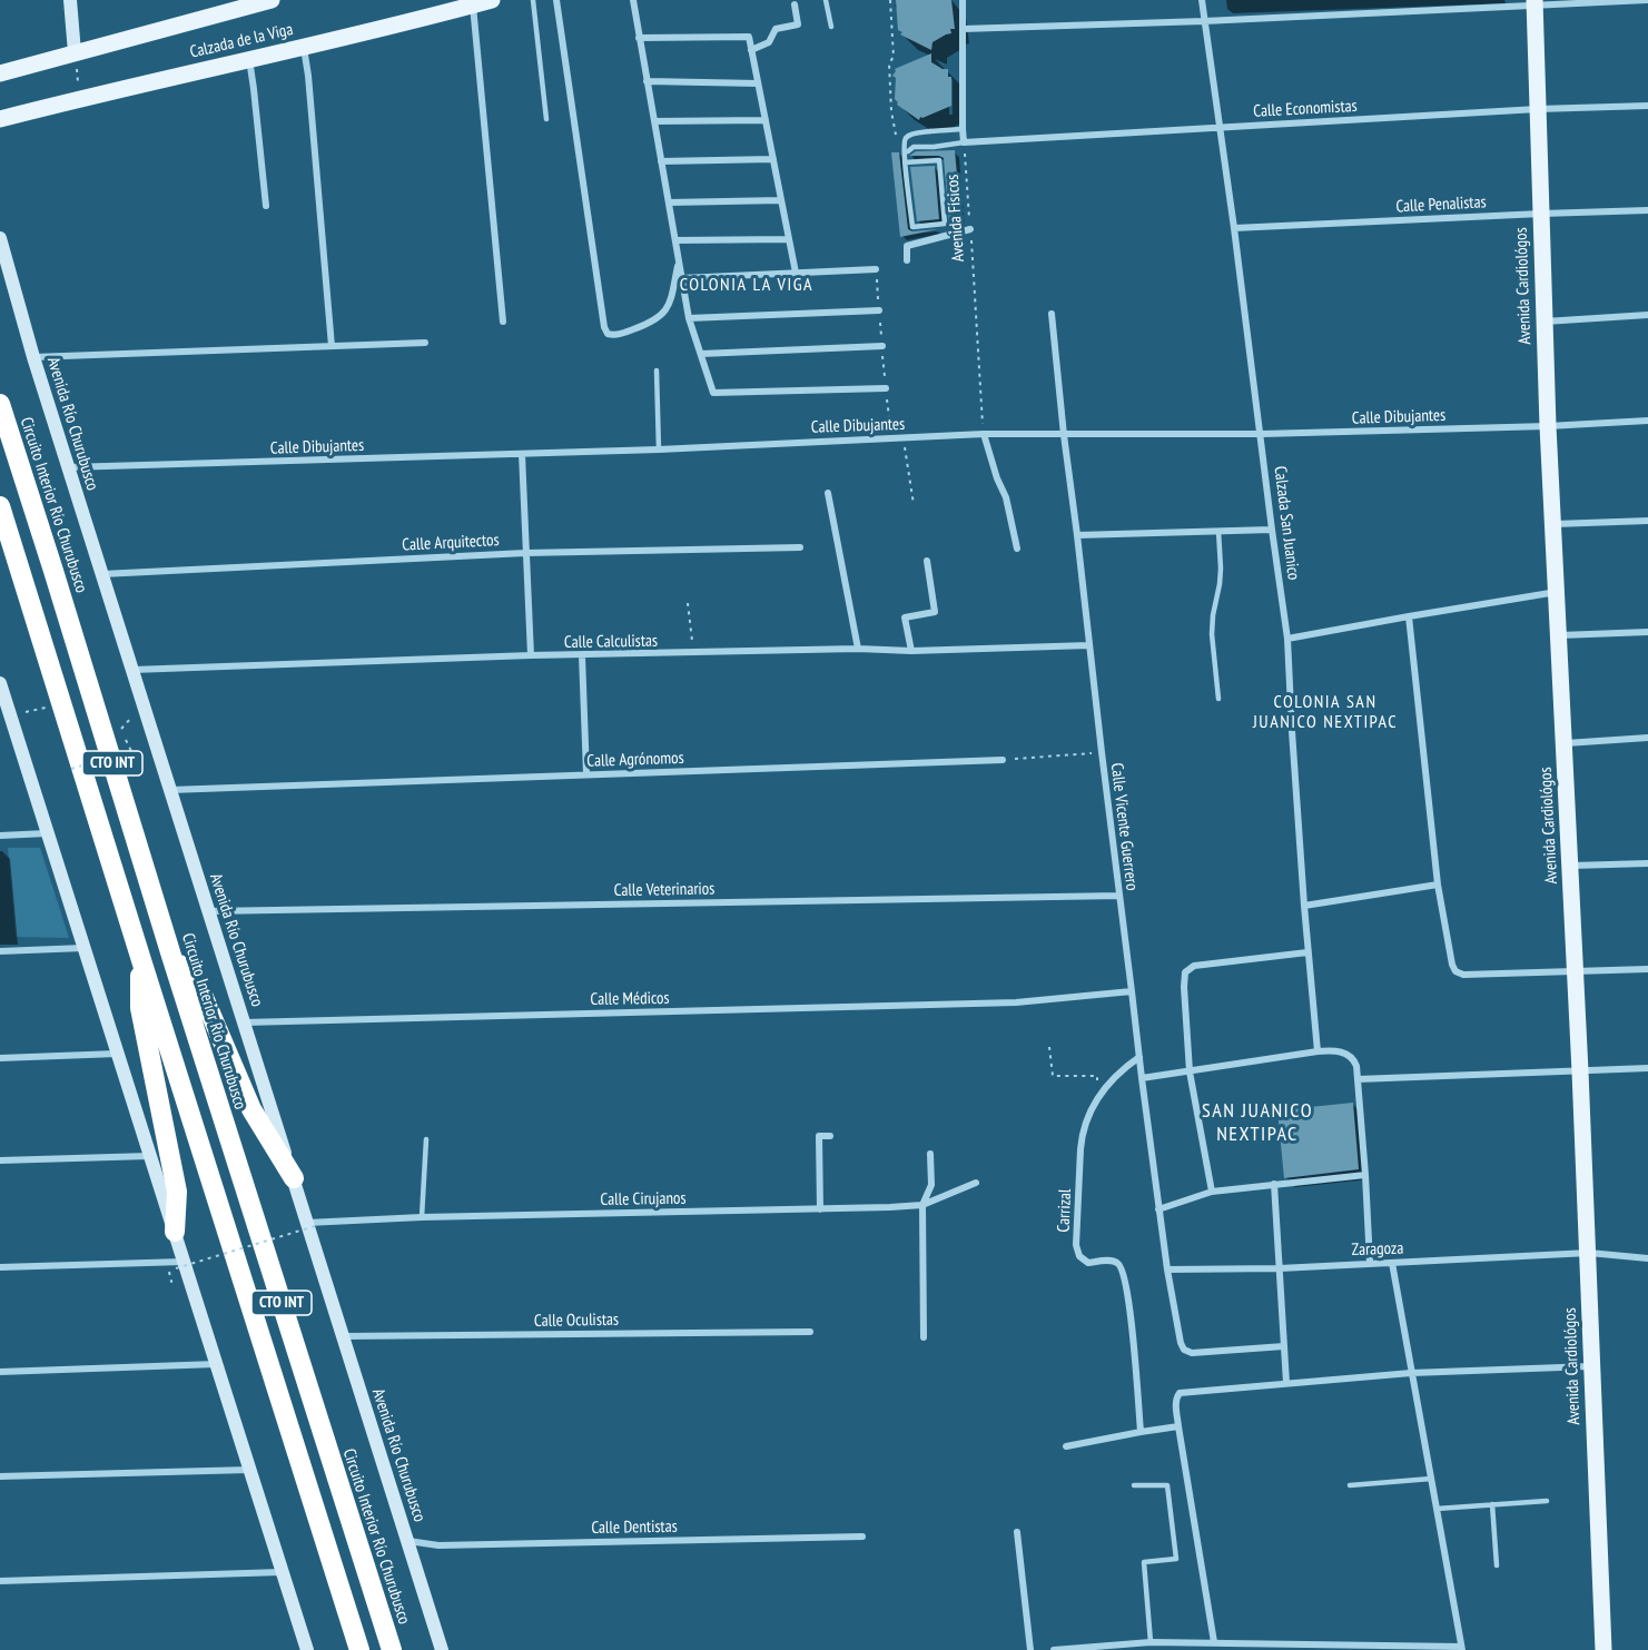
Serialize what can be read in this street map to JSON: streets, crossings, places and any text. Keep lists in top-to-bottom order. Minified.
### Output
{"streets":{"highway":["Circuito Interior Río Churubusco","CTO INT"],"main road":["Calzada de la Viga","Avenida Cardiológos","Avenida Río Churubusco"],"street":["Calle Economistas","Calle Penalistas","Calle Dibujantes","Calzada San Juanico","Calle Arquitectos","Calle Calculistas","Calle Agrónomos","Calle Vicente Guerrero","Calle Veterinarios","Calle Médicos","Calle Cirujanos","Carrizal","Zaragoza","Calle Oculistas","Calle Dentistas"],"path":["Avenida Físicos"]},"crossings":[["Calle Economistas","Avenida Físicos"],["Calle Economistas","Avenida Cardiológos"],["Calle Economistas","Calzada San Juanico"],["Calle Penalistas","Avenida Cardiológos"],["Calle Penalistas","Calzada San Juanico"],["Avenida Físicos","Calle Dibujantes"],["Avenida Cardiológos","Calle Dibujantes"],["Avenida Cardiológos","Zaragoza"],["Calle Dibujantes","Avenida Río Churubusco"],["Calle Dibujantes","Calzada San Juanico"],["Calle Dibujantes","Calle Vicente Guerrero"],["Avenida Río Churubusco","Calle Arquitectos"],["Avenida Río Churubusco","Calle Calculistas"],["Avenida Río Churubusco","Calle Agrónomos"],["Avenida Río Churubusco","Calle Veterinarios"],["Avenida Río Churubusco","Calle Médicos"],["Avenida Río Churubusco","Calle Cirujanos"],["Avenida Río Churubusco","Calle Oculistas"],["Avenida Río Churubusco","Calle Dentistas"],["Calle Calculistas","Calle Vicente Guerrero"],["Calle Vicente Guerrero","Calle Veterinarios"],["Calle Vicente Guerrero","Calle Médicos"],["Calle Vicente Guerrero","Carrizal"],["Calle Vicente Guerrero","Zaragoza"]],"districts":["COLONIA LA VIGA","COLONIA SAN JUANICO NEXTIPAC","SAN JUANICO NEXTIPAC"]}
